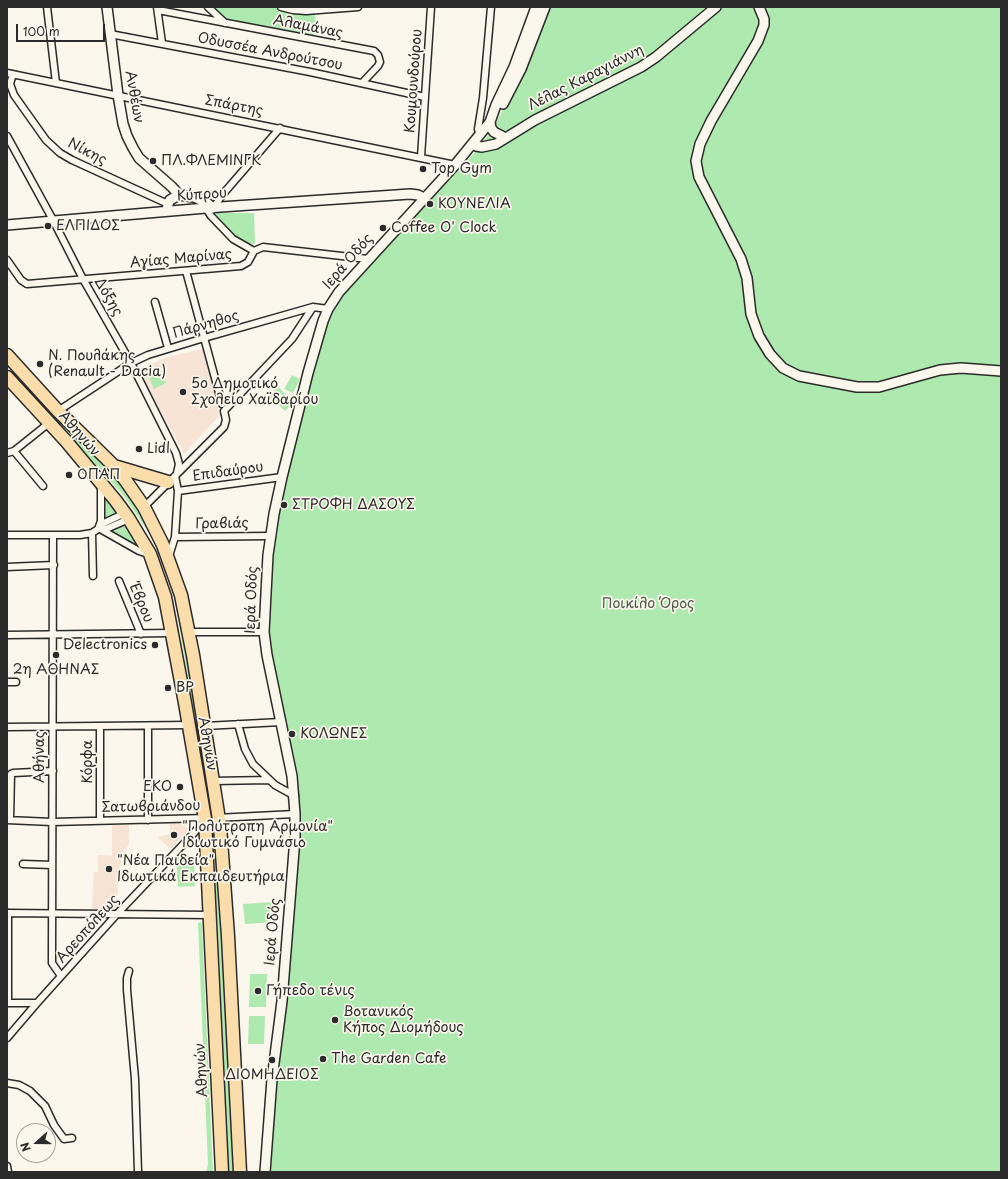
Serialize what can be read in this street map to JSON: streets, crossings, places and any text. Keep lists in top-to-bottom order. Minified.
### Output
{"streets":{"highway":["Αθηνών"],"street":["Αλαμάνας","Οδυσσέα Ανδρούτσου","Λέλας Καραγιάννη","Κουμουνδούρου","Ανθέων","Σπάρτης","Νίκης","Κύπρου","Αγίας Μαρίνας","Ιερά Οδός","Δόξης","Πάρνηθος","Επιδαύρου","Γραβιάς","Έβρου","Αθήνας","Κόρφα","Σατωβριάνδου","Αρεοπόλεως"]},"crossings":[["Αλαμάνας","Οδυσσέα Ανδρούτσου"],["Οδυσσέα Ανδρούτσου","Κουμουνδούρου"],["Οδυσσέα Ανδρούτσου","Ανθέων"],["Λέλας Καραγιάννη","Ιερά Οδός"],["Κουμουνδούρου","Σπάρτης"],["Ανθέων","Σπάρτης"],["Σπάρτης","Νίκης"],["Σπάρτης","Ιερά Οδός"],["Νίκης","Κύπρου"],["Κύπρου","Ιερά Οδός"],["Κύπρου","Δόξης"],["Αγίας Μαρίνας","Δόξης"],["Ιερά Οδός","Πάρνηθος"],["Ιερά Οδός","Επιδαύρου"],["Ιερά Οδός","Γραβιάς"],["Ιερά Οδός","Σατωβριάνδου"],["Δόξης","Πάρνηθος"],["Πάρνηθος","Αθηνών"],["Αθηνών","Σατωβριάνδου"],["Αθηνών","Αρεοπόλεως"],["Αθήνας","Σατωβριάνδου"],["Αθήνας","Αρεοπόλεως"],["Κόρφα","Σατωβριάνδου"],["Σατωβριάνδου","Αρεοπόλεως"]],"parks":["Ποικίλο Όρος"],"places":["ΠΛ.ΦΛΕΜΙΝΓΚ","Top Gym","ΚΟΥΝΕΛΙΑ","ΕΛΠΙΔΟΣ","Coffee O' Clock","Ν. Πουλάκης (Renault - Dacia)","5ο Δημοτικό Σχολείο Χαϊδαρίου","Lidl","ΟΠΑΠ","ΣΤΡΟΦΗ ΔΑΣΟΥΣ","Delectronics","2η ΑΘΗΝΑΣ","BP","ΚΟΛΩΝΕΣ","EKO","\"Πολύτροπη Αρμονία\" Ιδιωτικό Γυμνάσιο","\"Νέα Παιδεία\" Ιδιωτικά Εκπαιδευτήρια","Γήπεδο τένις","Βοτανικός Κήπος Διομήδους","The Garden Cafe","ΔΙΟΜΗΔΕΙΟΣ"],"scale_bar":"100 m","north":"left"}
